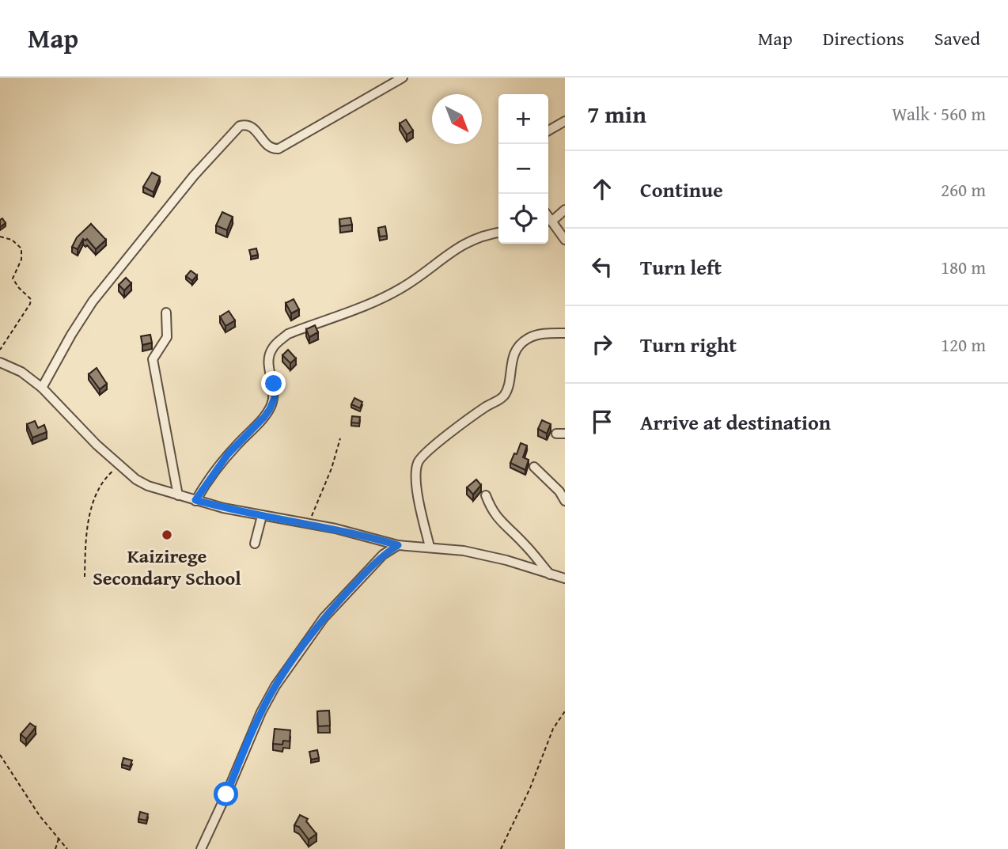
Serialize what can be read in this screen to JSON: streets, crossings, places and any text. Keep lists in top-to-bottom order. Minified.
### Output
{"places":["Kaizirege Secondary School"],"north":"bottom right","page":{"header":"Map","nav":["Map","Directions","Saved"],"heading":["7 min","Walk · 560 m"],"map_buttons":["+","−"],"list":[["Continue","260 m"],["Turn left","180 m"],["Turn right","120 m"],"Arrive at destination"]}}
